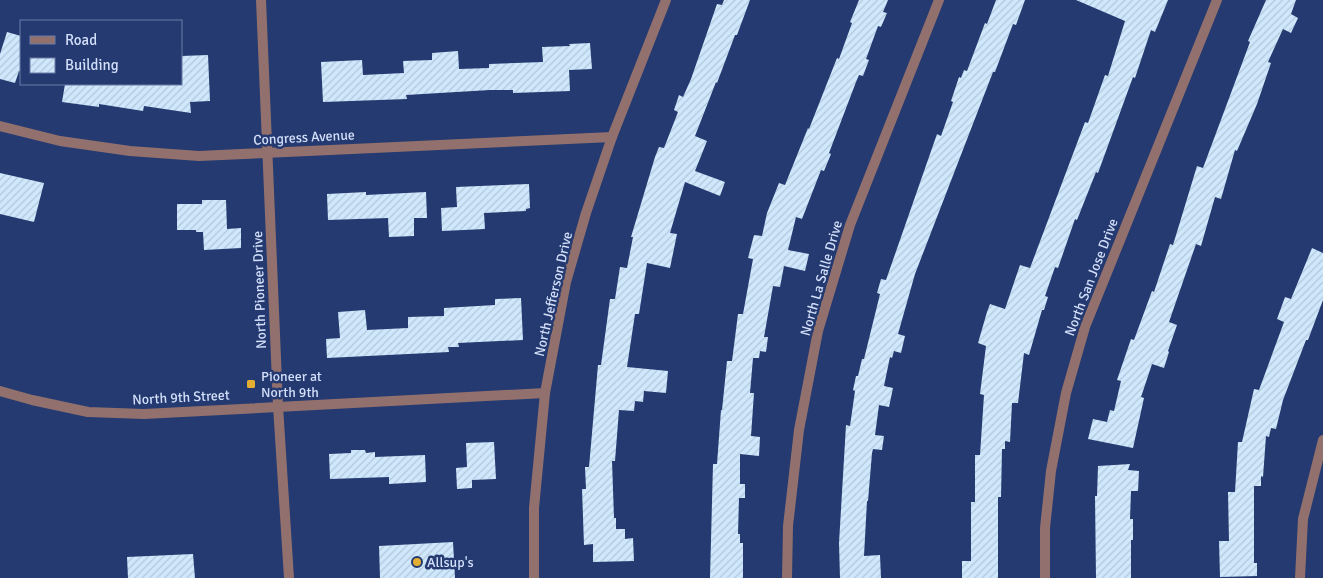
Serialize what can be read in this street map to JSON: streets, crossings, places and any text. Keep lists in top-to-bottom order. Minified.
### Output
{"streets":{"street":["Congress Avenue","North San Jose Drive","North La Salle Drive","North Pioneer Drive","North Jefferson Drive","North 9th Street"]},"crossings":[["Congress Avenue","North Pioneer Drive"],["Congress Avenue","North Jefferson Drive"],["North Pioneer Drive","North 9th Street"],["North Jefferson Drive","North 9th Street"]],"places":{"transit":["Pioneer at North 9th"],"other":["Allsup's"]},"legend":["Road","Building"]}
